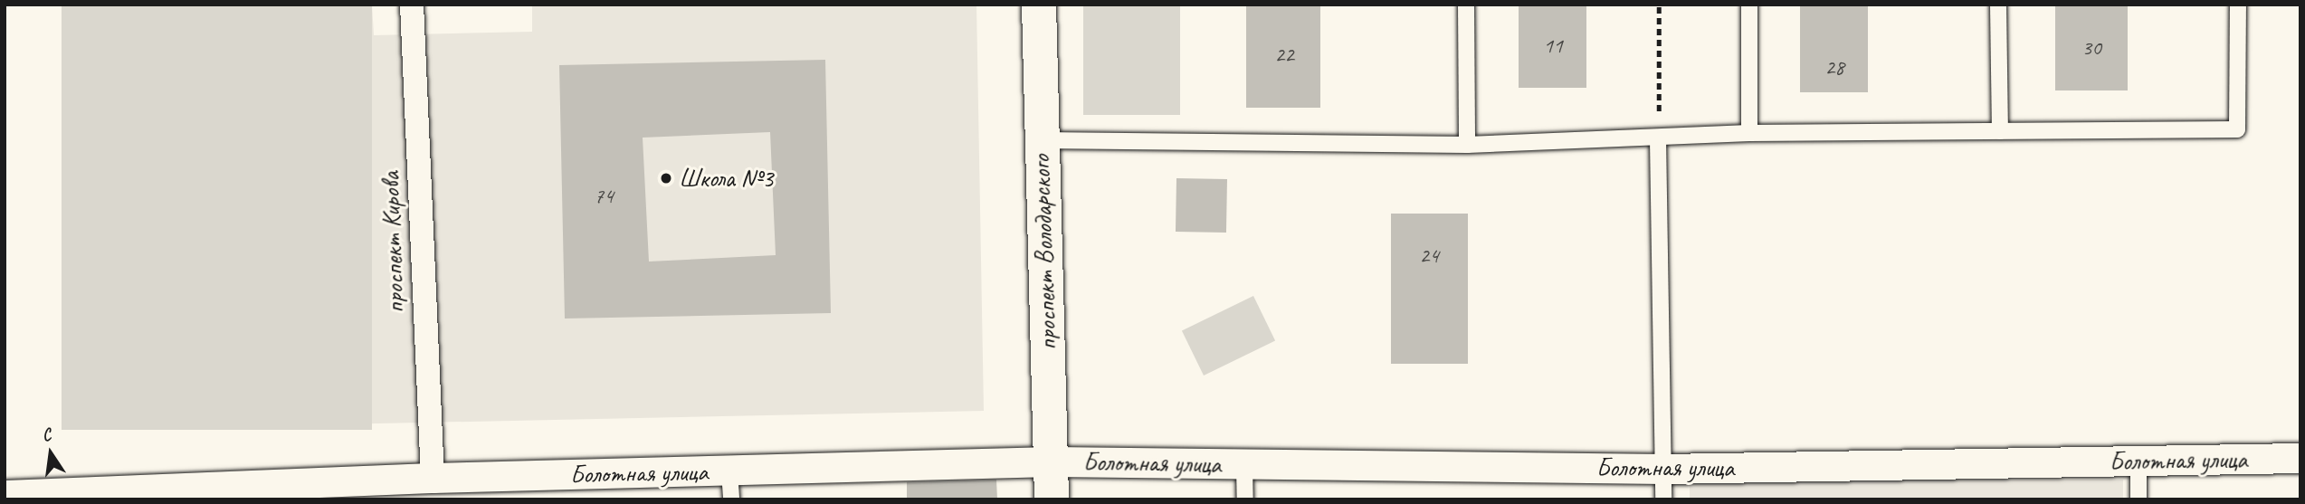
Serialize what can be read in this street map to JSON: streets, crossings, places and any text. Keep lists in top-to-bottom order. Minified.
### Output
{"streets":{"main road":["проспект Володарского"],"street":["проспект Кирова","Болотная улица"]},"crossings":[["проспект Кирова","Болотная улица"],["проспект Володарского","Болотная улица"]],"places":["Школа №3"],"house_numbers":["11","30","22","28","74","24"],"north":"top"}
